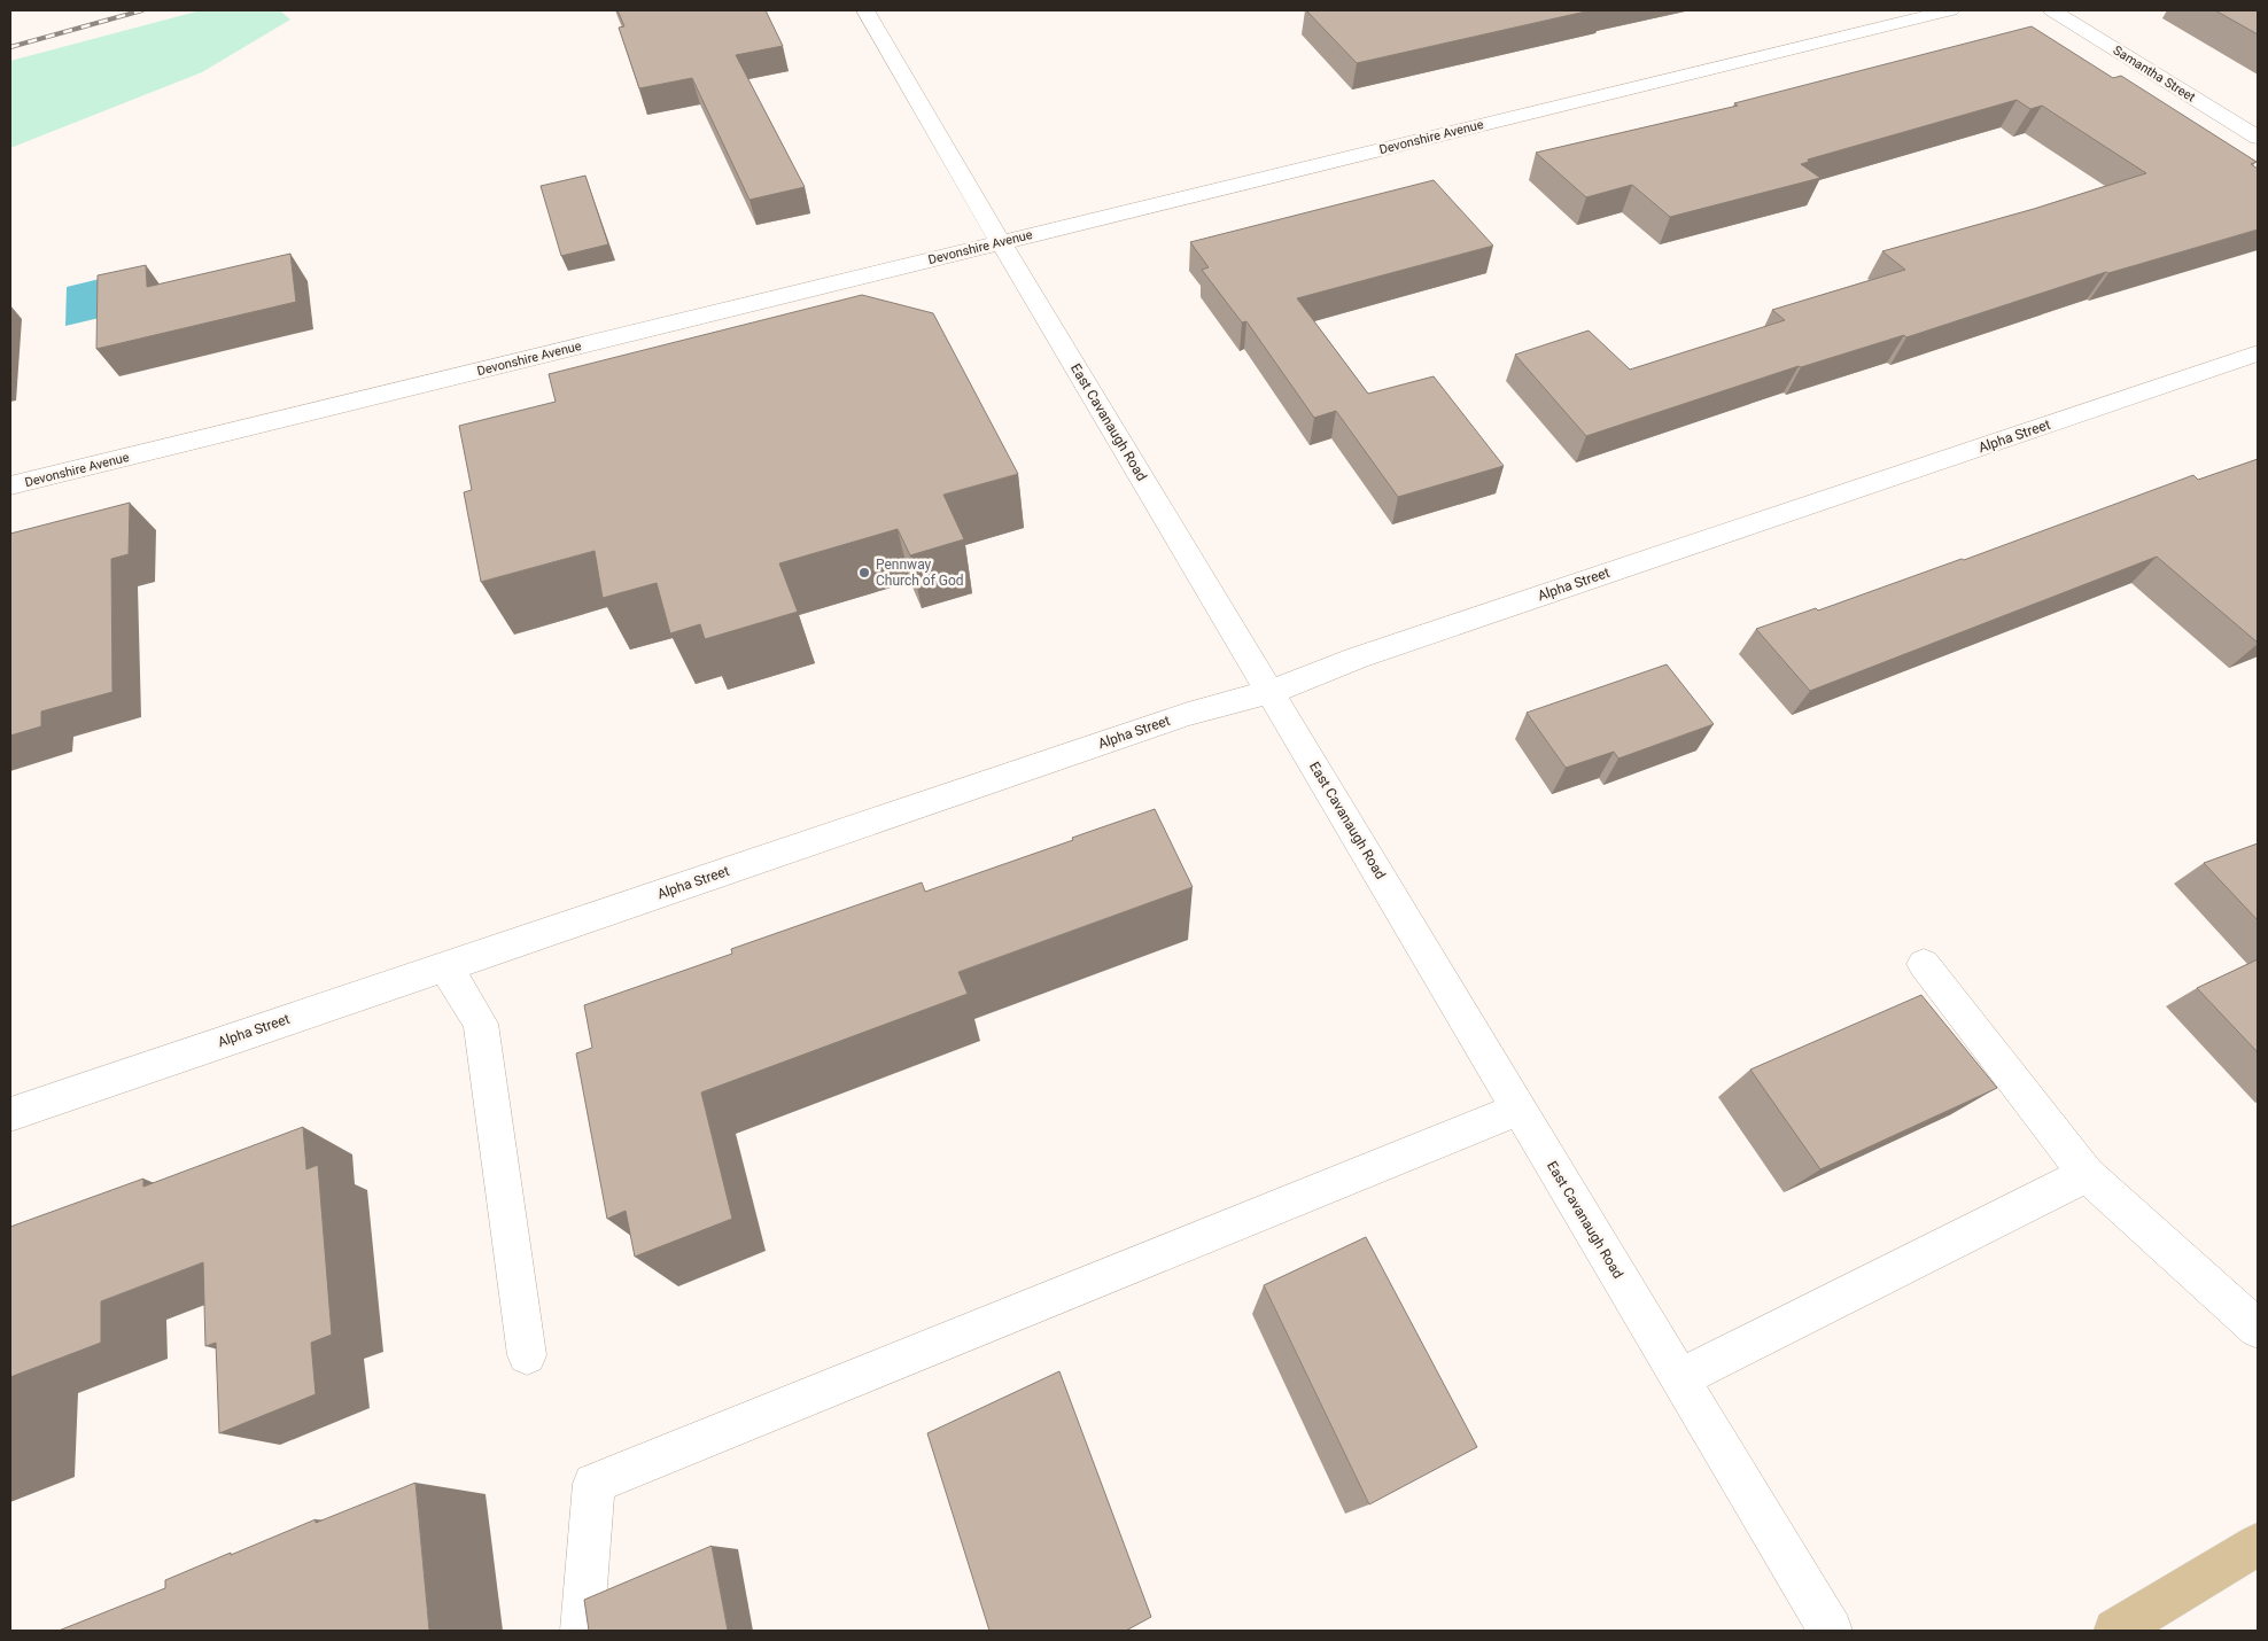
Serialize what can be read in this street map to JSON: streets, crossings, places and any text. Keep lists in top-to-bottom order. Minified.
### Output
{"streets":{"street":["Samantha Street","Devonshire Avenue","East Cavanaugh Road","Alpha Street"]},"crossings":[["Devonshire Avenue","East Cavanaugh Road"],["East Cavanaugh Road","Alpha Street"]],"places":["Pennway Church of God"]}
